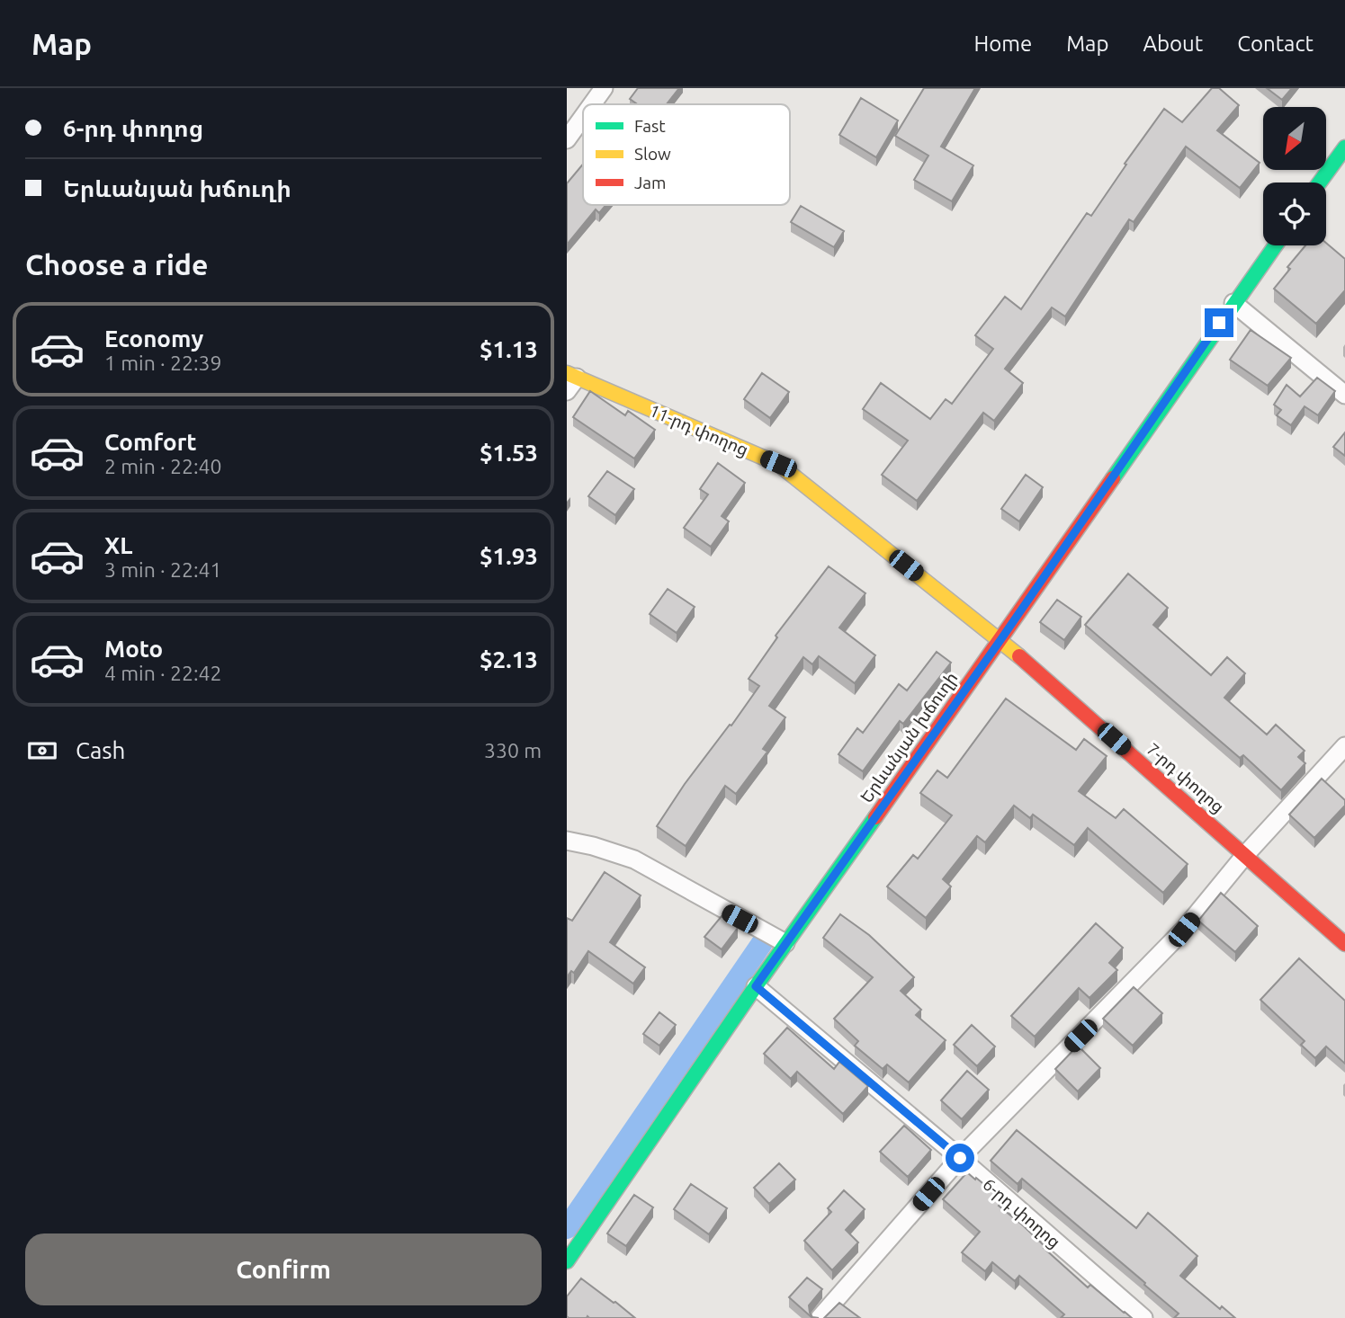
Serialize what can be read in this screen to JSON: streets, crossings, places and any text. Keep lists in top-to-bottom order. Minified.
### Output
{"streets":{"main road":["11-րդ փողոց","Երևանյան խճուղի","7-րդ փողոց"],"street":["6-րդ փողոց"]},"crossings":[["11-րդ փողոց","Երևանյան խճուղի"],["11-րդ փողոց","7-րդ փողոց"],["Երևանյան խճուղի","7-րդ փողոց"],["Երևանյան խճուղի","6-րդ փողոց"]],"legend":["Fast","Slow","Jam"],"north":"bottom left","page":{"header":"Map","nav":["Home","Map","About","Contact"],"banner":["6-րդ փողոց","Երևանյան խճուղի"],"heading":"Choose a ride","list":[{"name":"Economy","note":"1 min · 22:39","value":"$1.13"},{"name":"Comfort","note":"2 min · 22:40","value":"$1.53"},{"name":"XL","note":"3 min · 22:41","value":"$1.93"},{"name":"Moto","note":"4 min · 22:42","value":"$2.13"}],"pay":["Cash","330 m"],"buttons":"Confirm"}}
